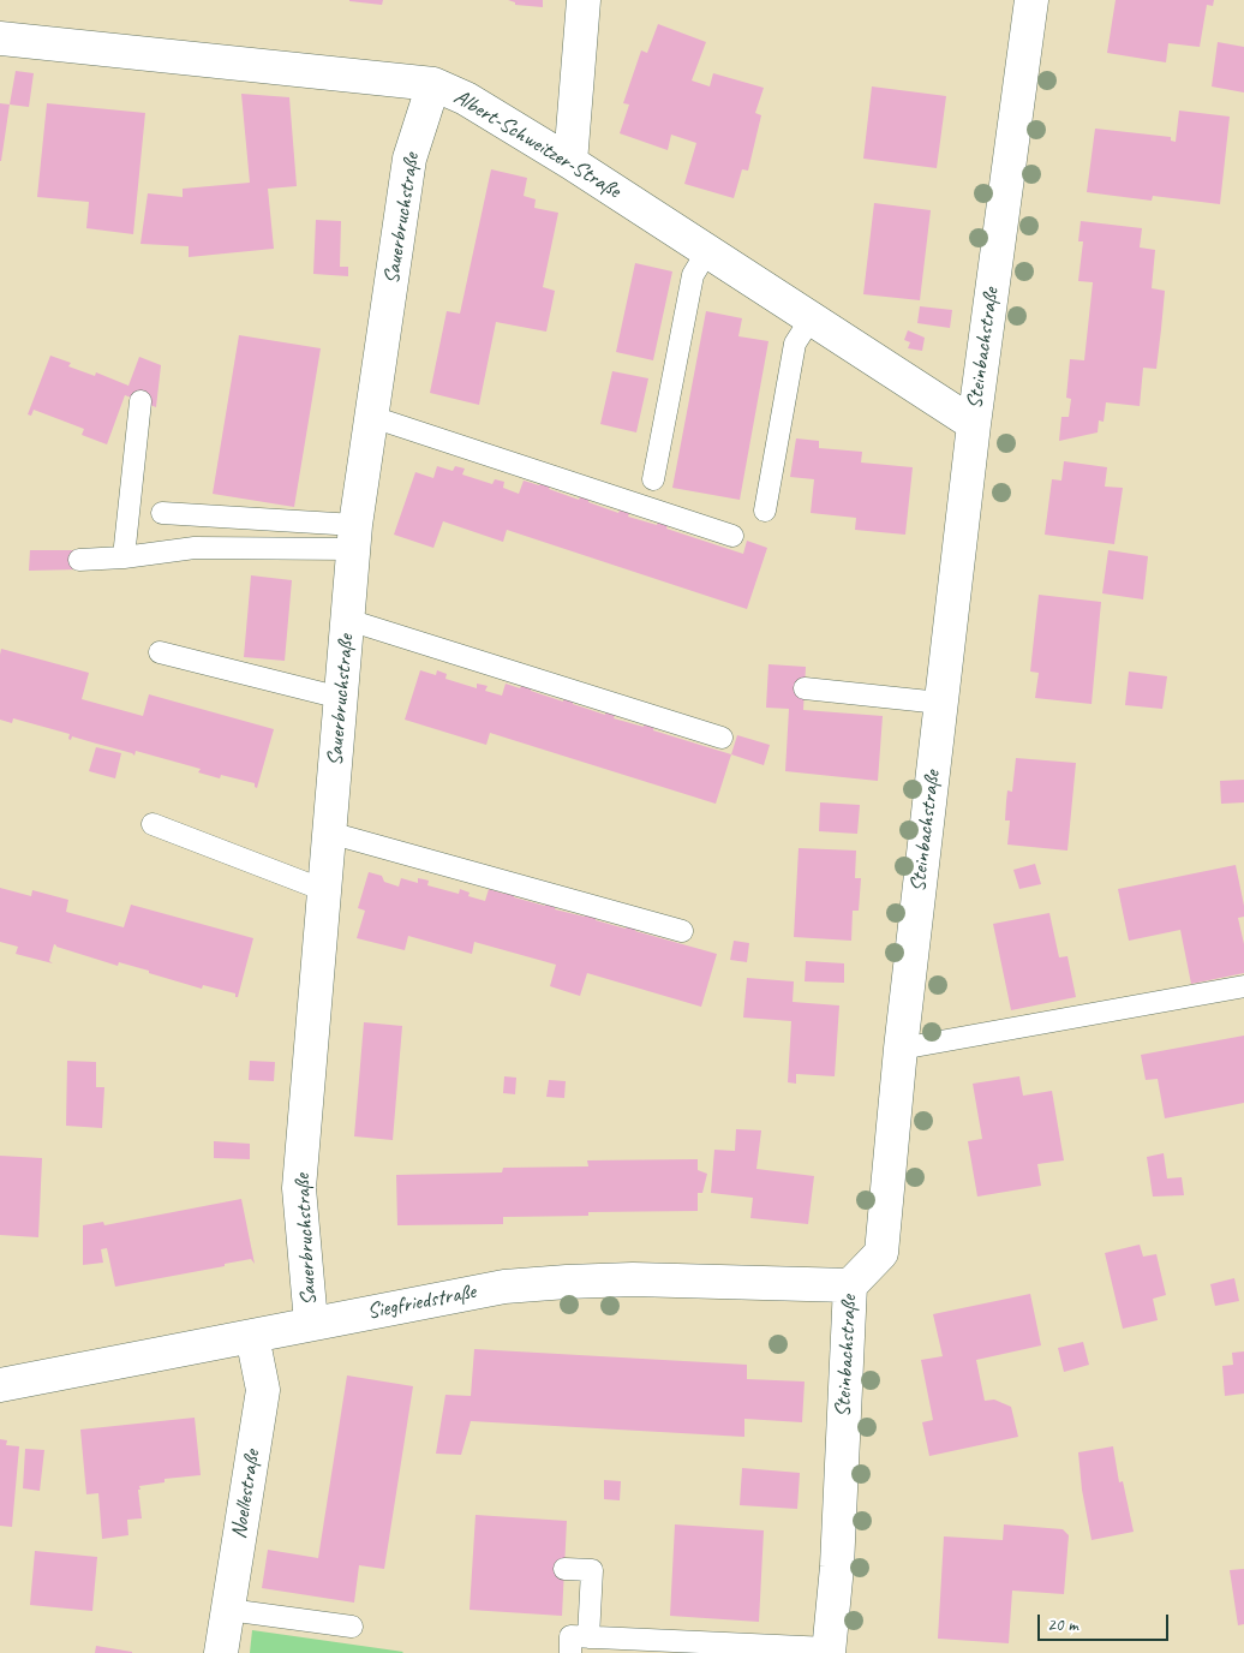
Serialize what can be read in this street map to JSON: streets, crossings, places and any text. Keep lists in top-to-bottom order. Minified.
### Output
{"streets":{"street":["Albert-Schweitzer-Straße","Sauerbruchstraße","Steinbachstraße","Siegfriedstraße","Noellestraße"]},"crossings":[["Albert-Schweitzer-Straße","Sauerbruchstraße"],["Albert-Schweitzer-Straße","Steinbachstraße"],["Sauerbruchstraße","Siegfriedstraße"],["Steinbachstraße","Siegfriedstraße"],["Siegfriedstraße","Noellestraße"]],"scale_bar":"20 m"}
